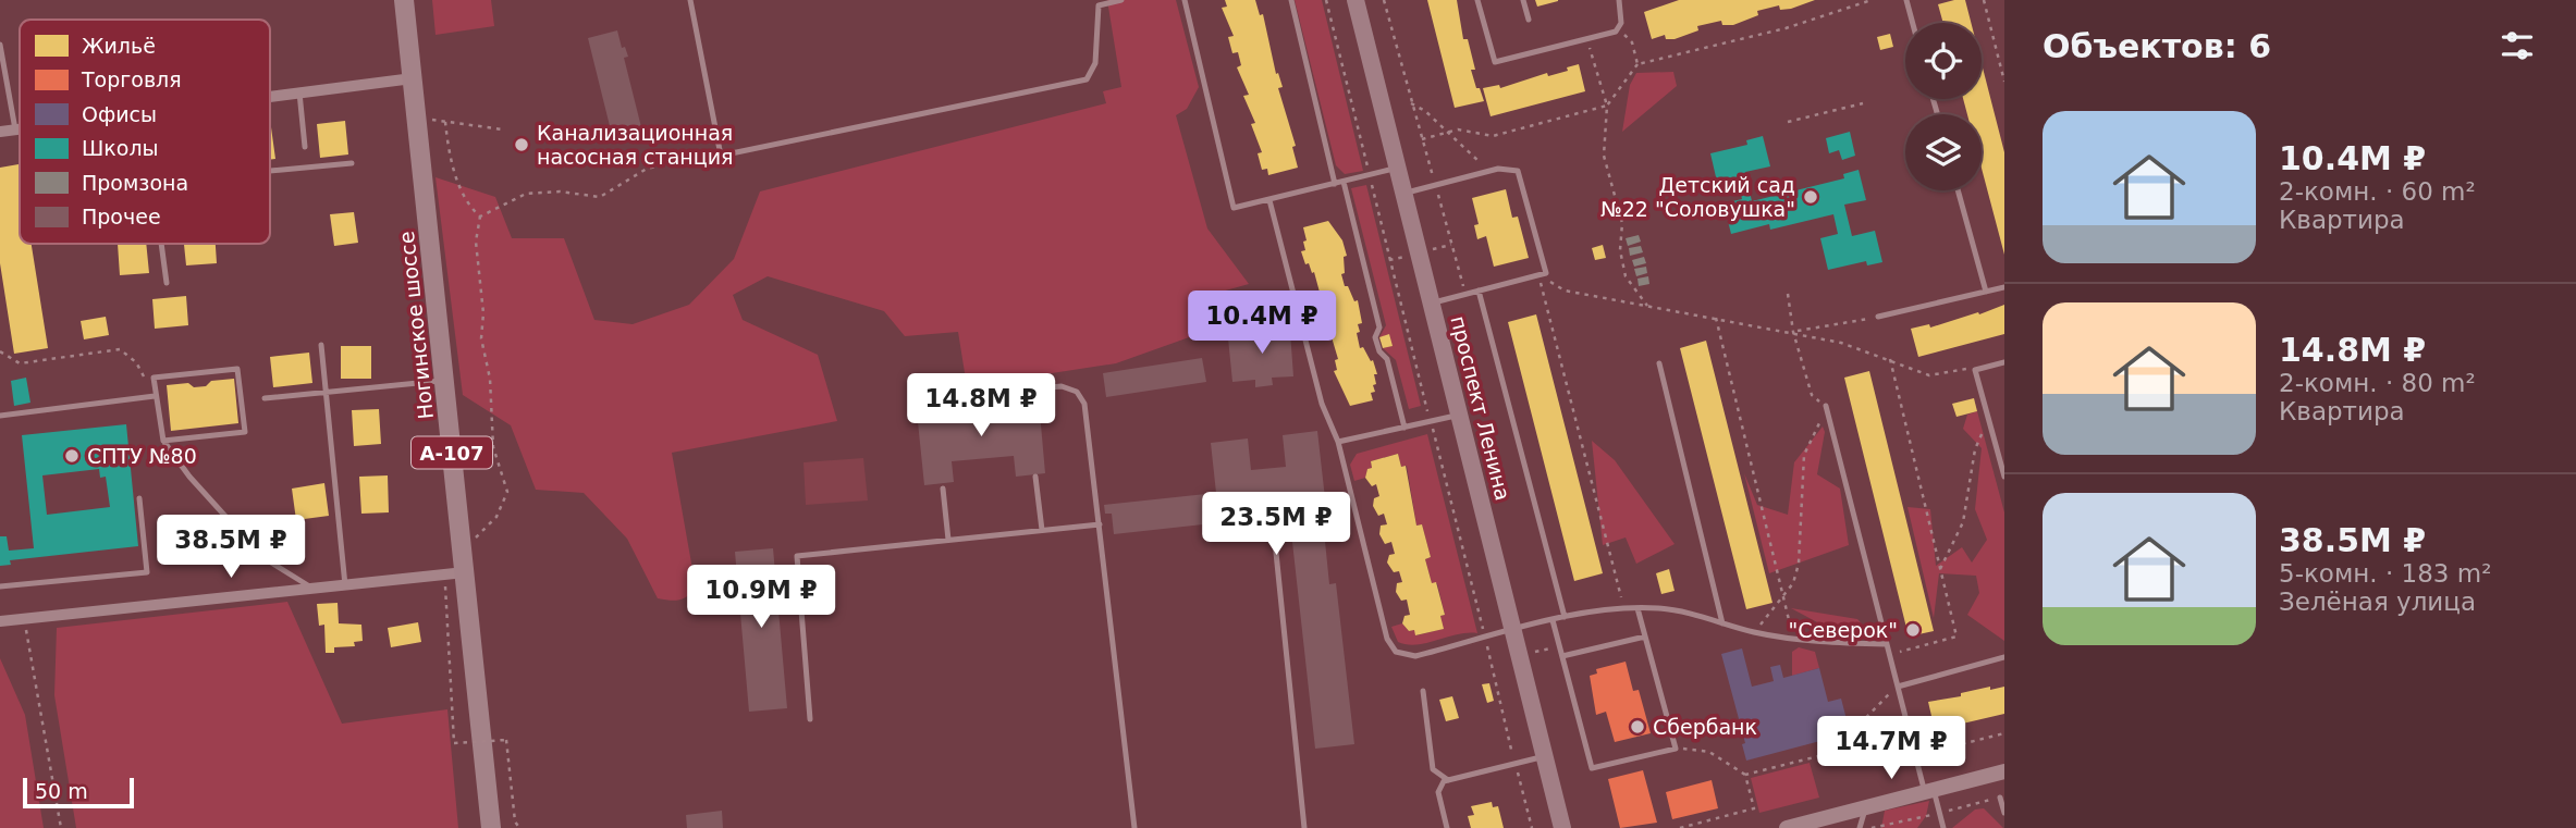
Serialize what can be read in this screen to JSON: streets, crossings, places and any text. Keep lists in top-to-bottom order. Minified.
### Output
{"streets":{"highway":["Ногинское шоссе","А-107"],"main road":["проспект Ленина"]},"places":["Канализационная насосная станция","Детский сад №22 \"Соловушка\"","СПТУ №80","\"Северок\"","Сбербанк"],"legend":["Жильё","Торговля","Офисы","Школы","Промзона","Прочее"],"scale_bar":"50 m","page":{"heading":"Объектов: 6","list":[{"name":"10.4M ₽","note":"2-комн. · 60 m² · Квартира"},{"name":"14.8M ₽","note":"2-комн. · 80 m² · Квартира"},{"name":"38.5M ₽","note":"5-комн. · 183 m² · Зелёная улица"}],"price":["10.4M ₽","14.8M ₽","23.5M ₽","38.5M ₽","10.9M ₽","14.7M ₽"],"scale":"50 m"}}
